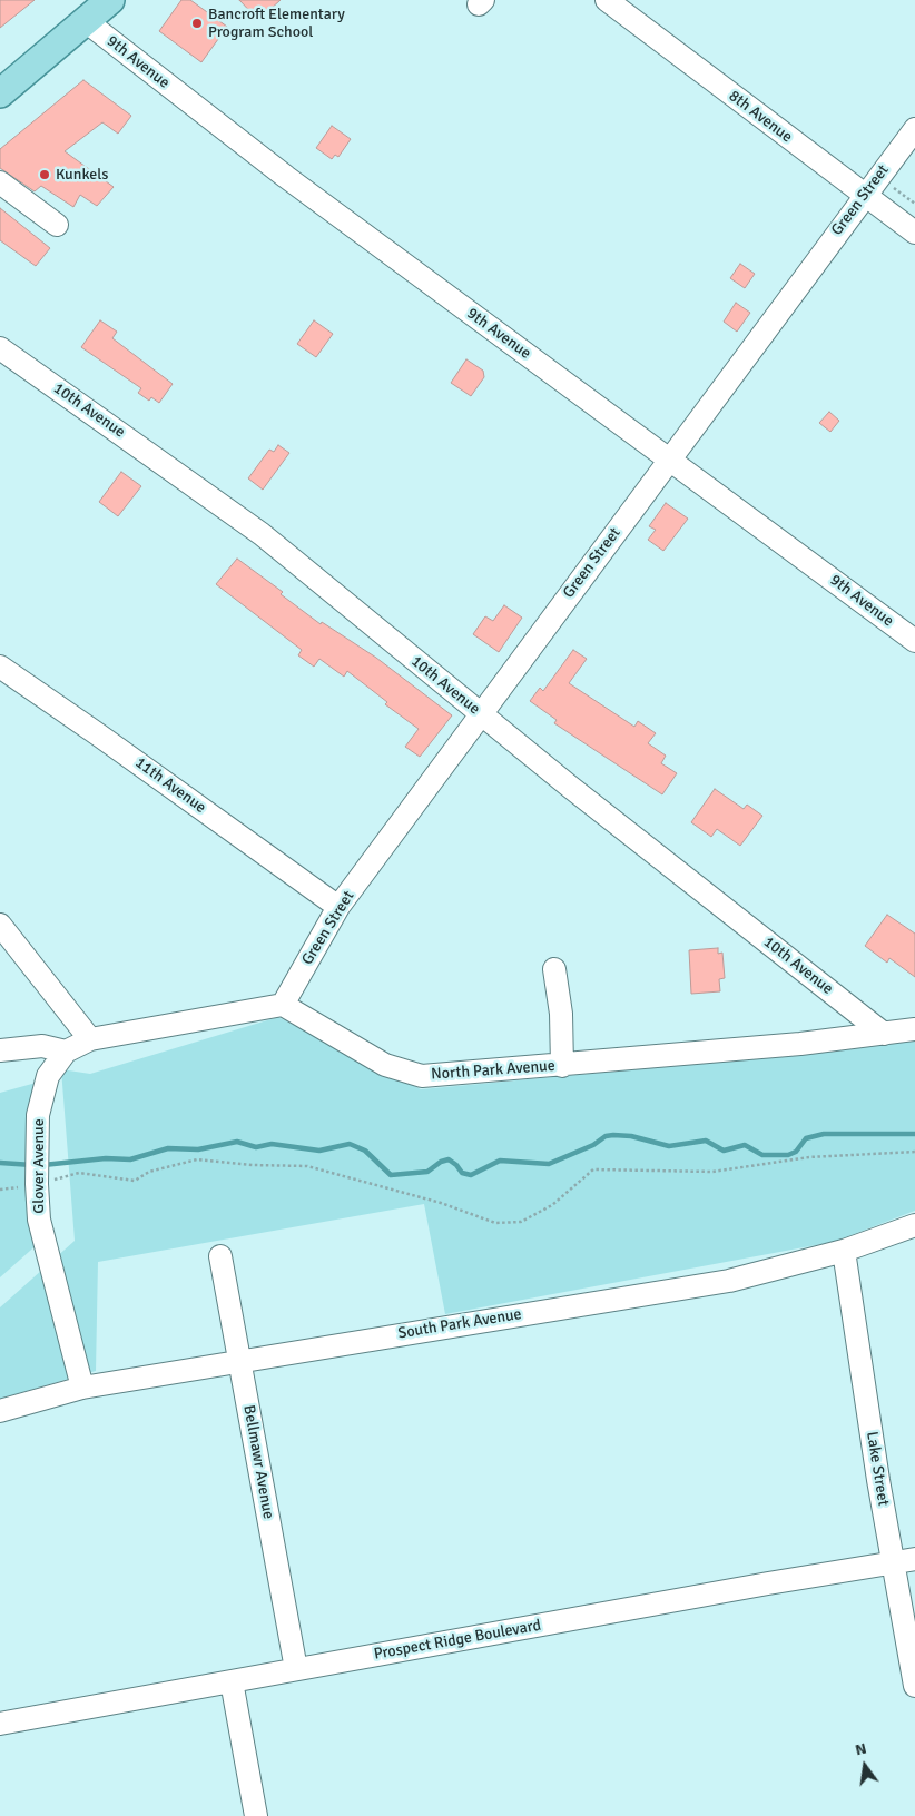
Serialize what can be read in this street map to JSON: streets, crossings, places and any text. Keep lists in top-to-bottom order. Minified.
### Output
{"streets":{"street":["9th Avenue","8th Avenue","Green Street","10th Avenue","11th Avenue","North Park Avenue","Glover Avenue","South Park Avenue","Bellmawr Avenue","Lake Street","Prospect Ridge Boulevard"]},"crossings":[["9th Avenue","Green Street"],["8th Avenue","Green Street"],["Green Street","10th Avenue"],["Green Street","11th Avenue"],["Green Street","North Park Avenue"],["10th Avenue","North Park Avenue"],["Glover Avenue","South Park Avenue"],["South Park Avenue","Bellmawr Avenue"],["South Park Avenue","Lake Street"],["Bellmawr Avenue","Prospect Ridge Boulevard"],["Lake Street","Prospect Ridge Boulevard"]],"places":["Bancroft Elementary Program School","Kunkels"],"north":"top"}
